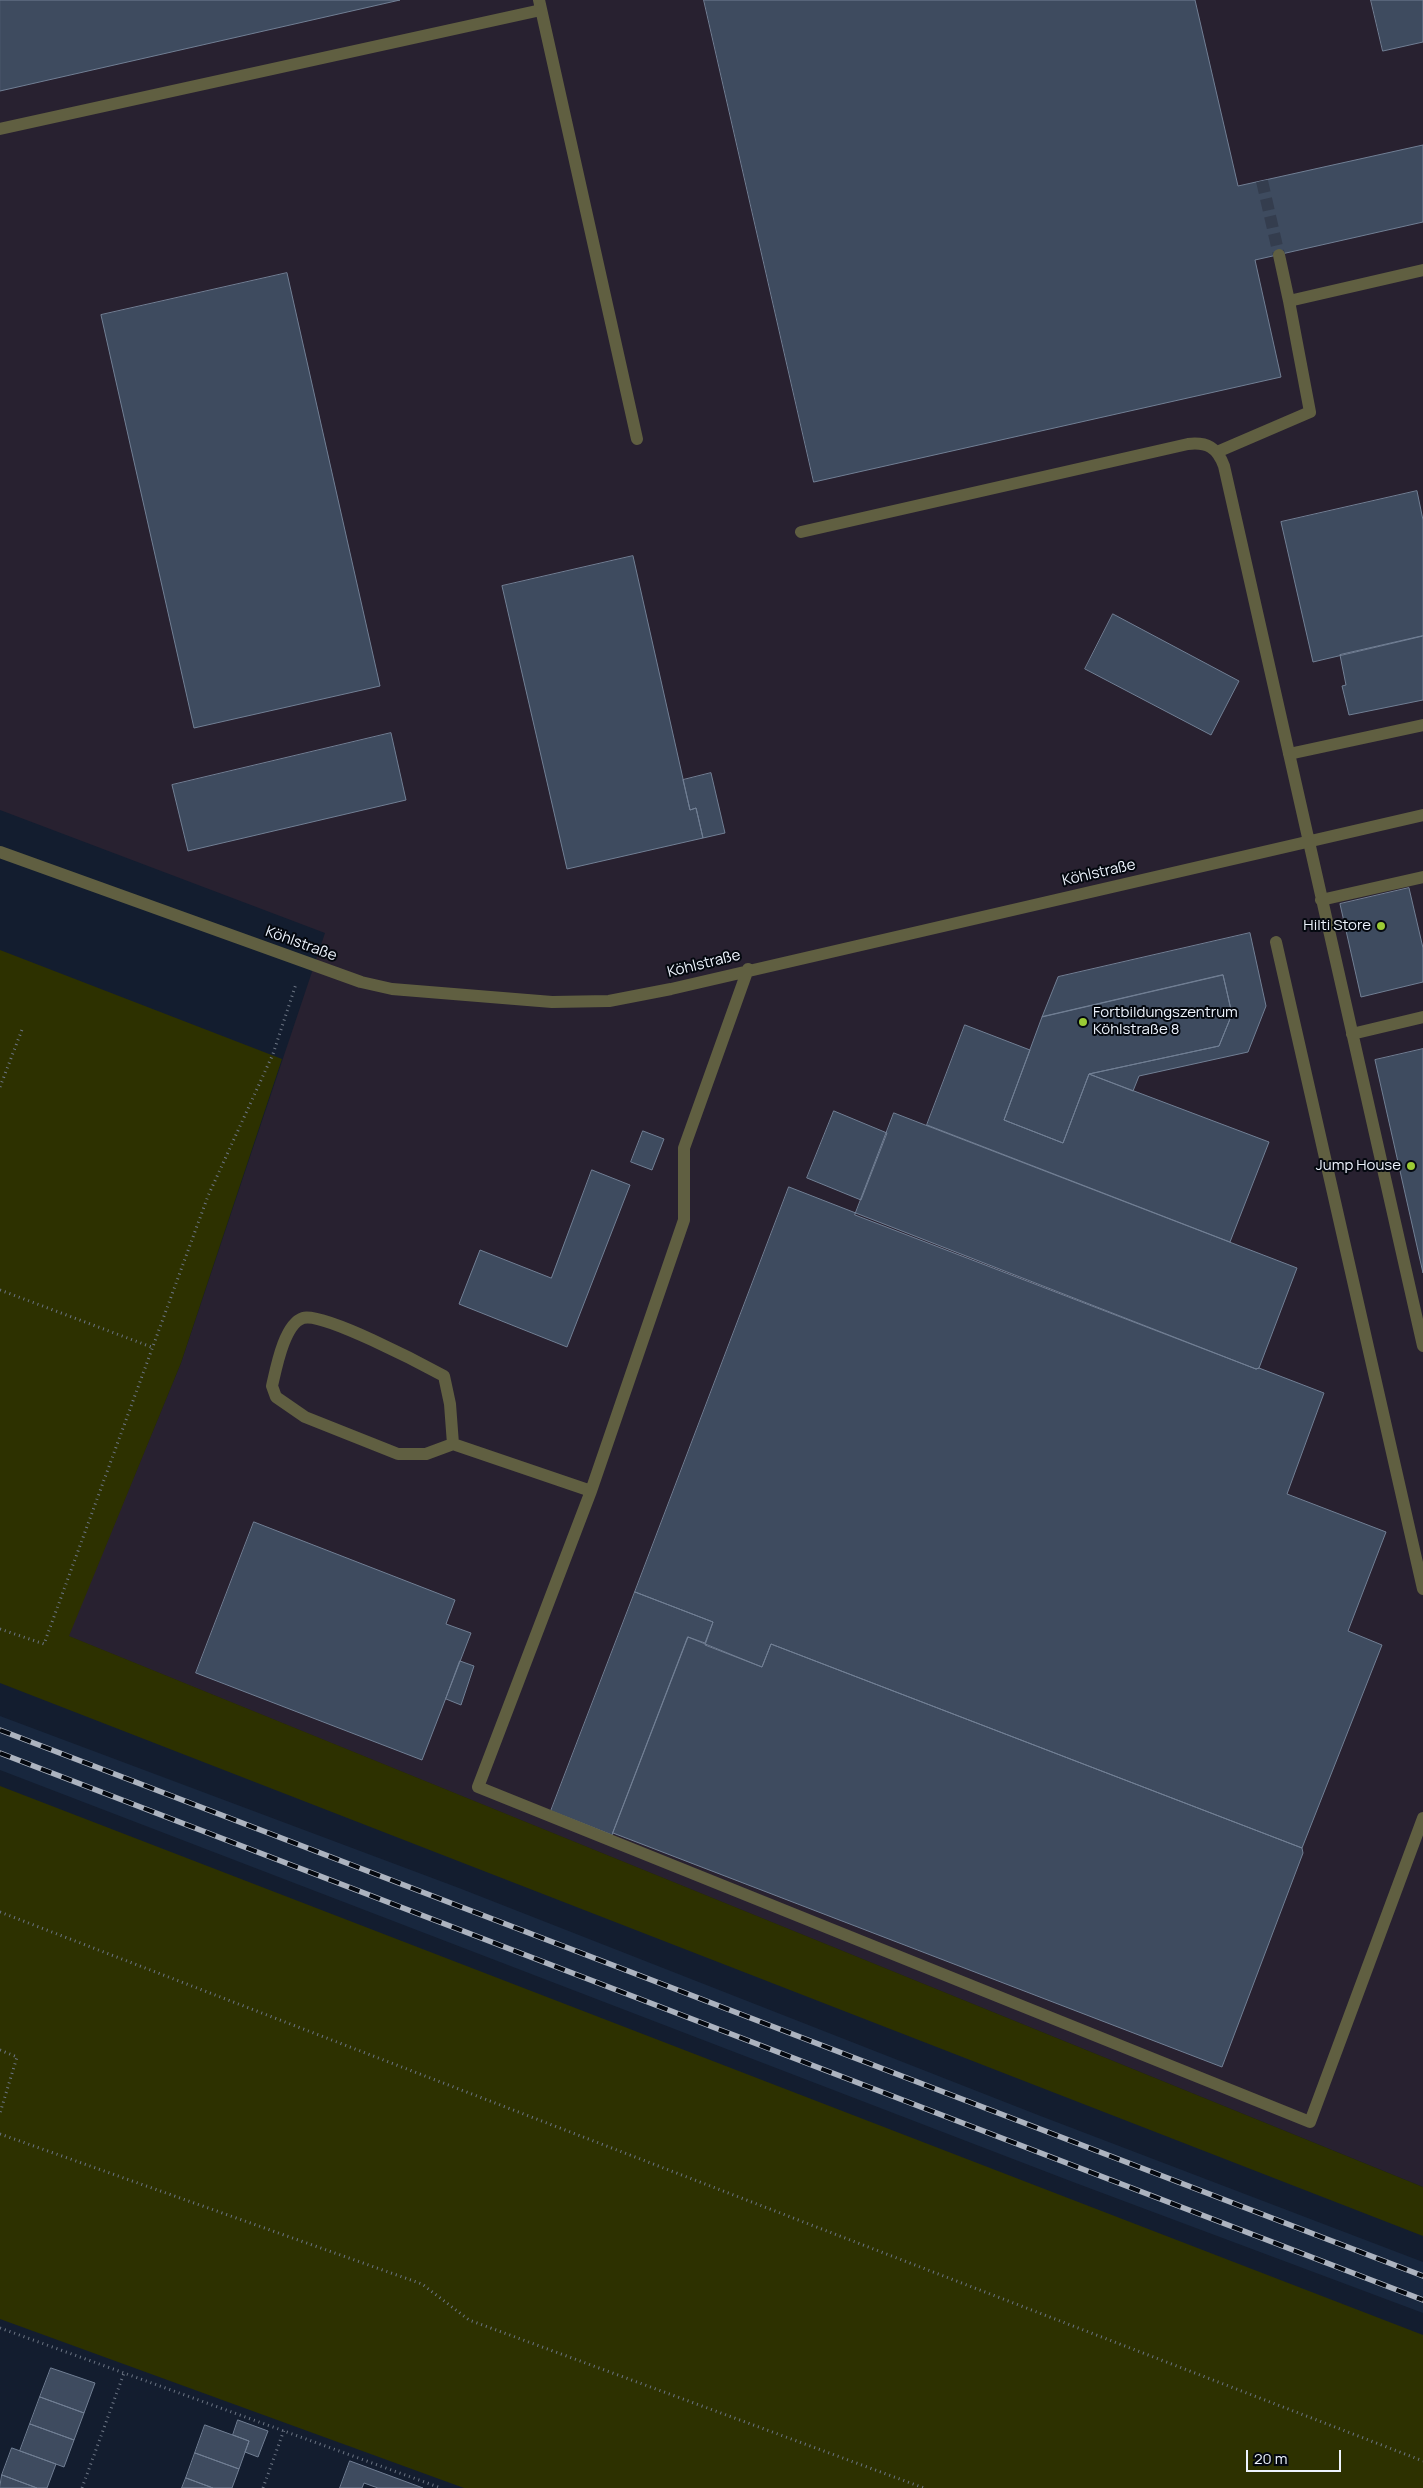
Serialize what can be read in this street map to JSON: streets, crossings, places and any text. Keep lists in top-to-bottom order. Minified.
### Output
{"streets":{"street":["Köhlstraße"]},"places":["Hilti Store","Fortbildungszentrum Köhlstraße 8","Jump House"],"scale_bar":"20 m"}
